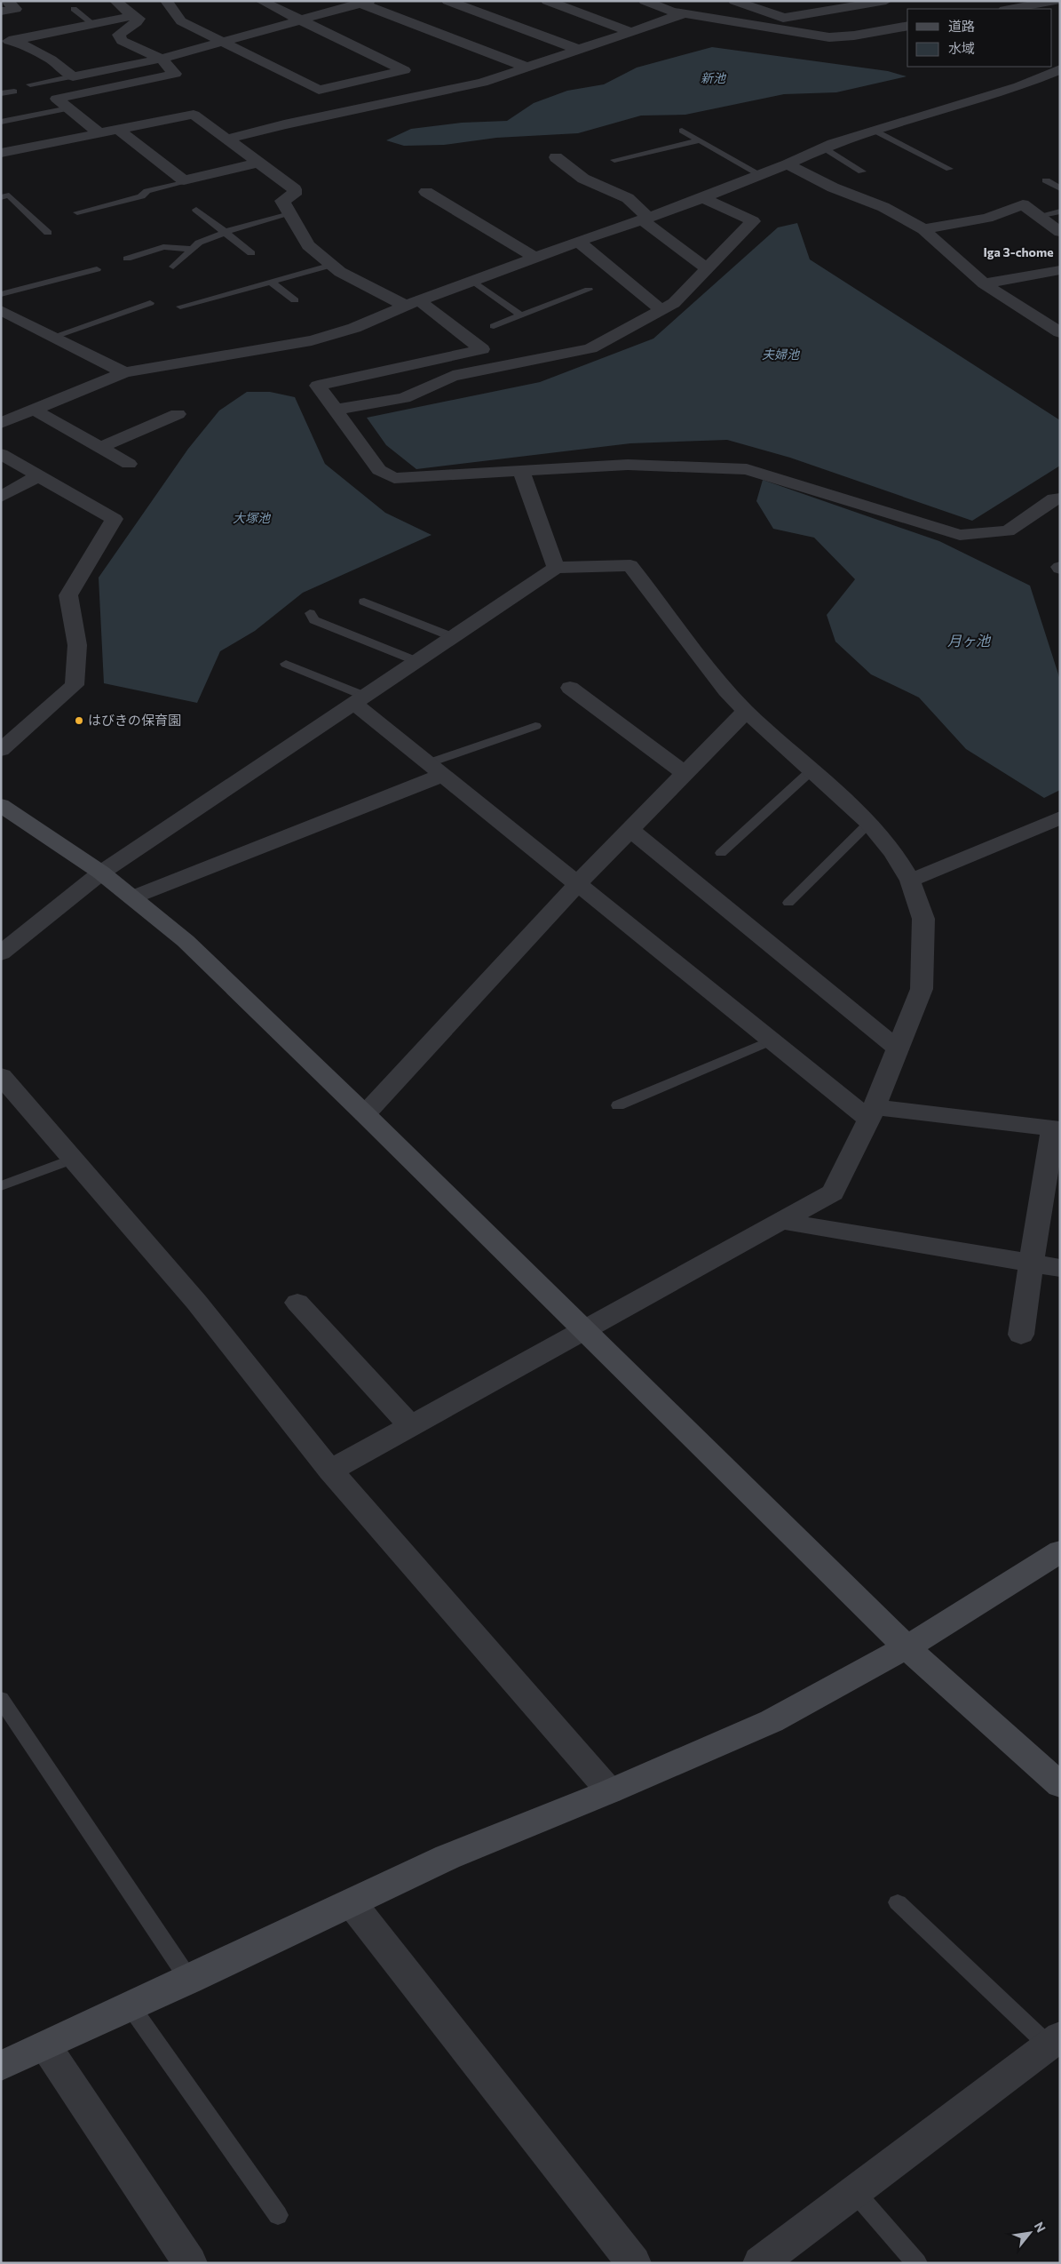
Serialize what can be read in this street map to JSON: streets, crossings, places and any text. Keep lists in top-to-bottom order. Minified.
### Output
{"districts":["Iga 3-chome"],"water":["新池","夫婦池","大塚池","月ヶ池"],"places":["はびきの保育園"],"legend":["道路","水域"],"north":"top right"}
